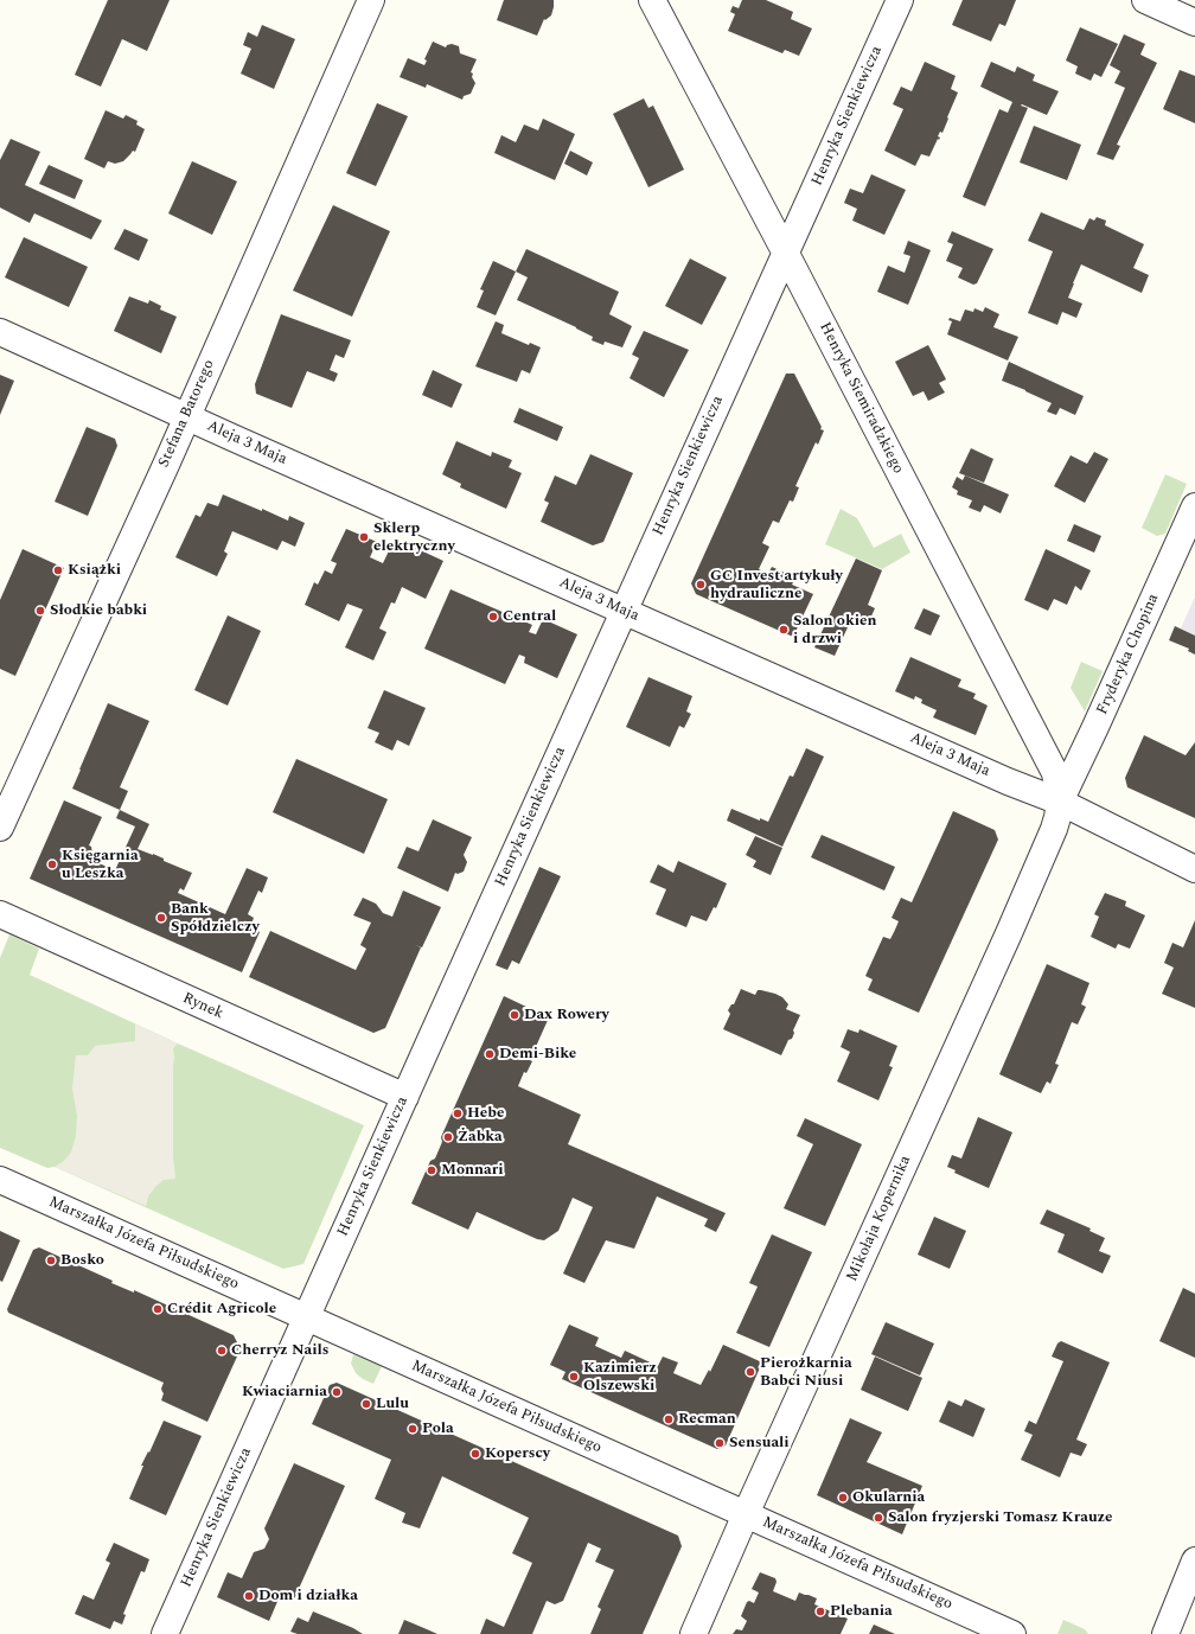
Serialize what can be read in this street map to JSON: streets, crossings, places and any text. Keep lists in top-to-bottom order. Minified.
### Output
{"streets":{"street":["Henryka Sienkiewicza","Henryka Siemiradzkiego","Stefana Batorego","Aleja 3 Maja","Fryderyka Chopina","Rynek","Mikołaja Kopernika","Marszałka Józefa Piłsudskiego"]},"crossings":[["Henryka Sienkiewicza","Henryka Siemiradzkiego"],["Henryka Sienkiewicza","Aleja 3 Maja"],["Henryka Sienkiewicza","Rynek"],["Henryka Sienkiewicza","Marszałka Józefa Piłsudskiego"],["Henryka Siemiradzkiego","Aleja 3 Maja"],["Henryka Siemiradzkiego","Fryderyka Chopina"],["Henryka Siemiradzkiego","Mikołaja Kopernika"],["Stefana Batorego","Aleja 3 Maja"],["Aleja 3 Maja","Fryderyka Chopina"],["Aleja 3 Maja","Mikołaja Kopernika"],["Fryderyka Chopina","Mikołaja Kopernika"],["Mikołaja Kopernika","Marszałka Józefa Piłsudskiego"]],"places":["Sklerp elektryczny","Książki","GC Invest artykuły hydrauliczne","Słodkie babki","Central","Salon okien i drzwi","Księgarnia u Leszka","Bank Spółdzielczy","Dax Rowery","Demi-Bike","Hebe","Żabka","Monnari","Bosko","Crédit Agricole","Cherryz Nails","Pierożkarnia Babci Niusi","Kazimierz Olszewski","Kwiaciarnia","Lulu","Recman","Pola","Sensuali","Koperscy","Okularnia","Salon fryzjerski Tomasz Krauze","Dom i działka","Plebania"]}
